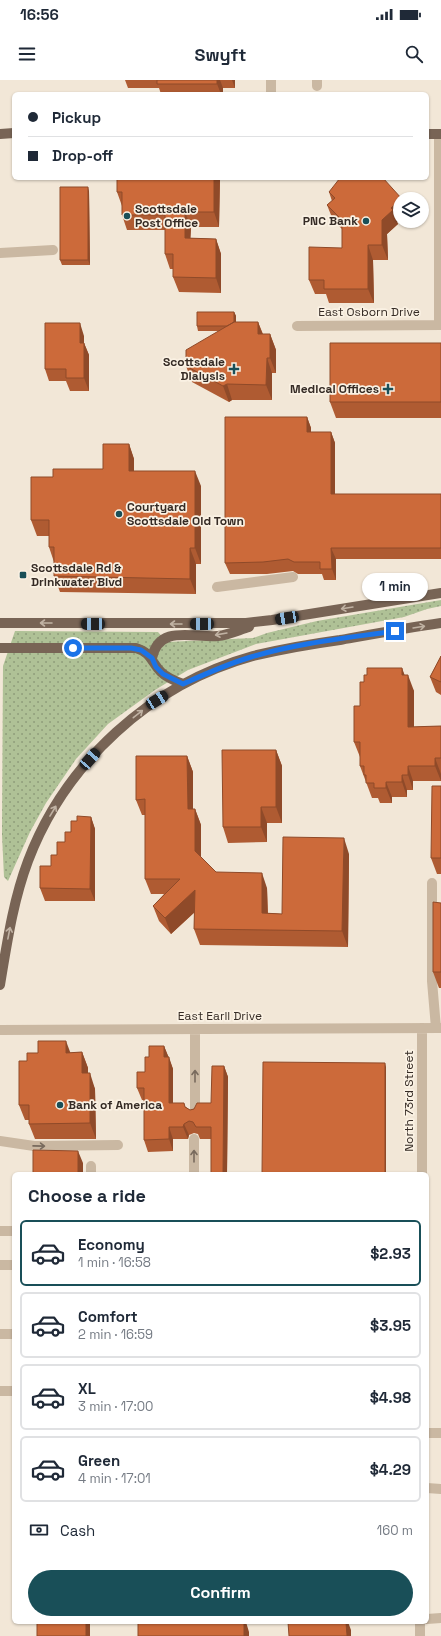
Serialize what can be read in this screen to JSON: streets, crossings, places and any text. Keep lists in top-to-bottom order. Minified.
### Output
{"streets":{"street":["East Osborn Drive","East Earll Drive","North 73rd Street"]},"crossings":[["East Earll Drive","North 73rd Street"]],"places":{"other":["Scottsdale Post Office","PNC Bank","Courtyard Scottsdale Old Town","Bank of America"],"health":["Scottsdale Dialysis","Medical Offices"],"transit":["Scottsdale Rd & Drinkwater Blvd"]},"page":{"status":"16:56","header":"Swyft","banner":["Pickup","Drop-off"],"bubble":"1 min","heading":"Choose a ride","list":[{"name":"Economy","note":"1 min · 16:58","value":"$2.93"},{"name":"Comfort","note":"2 min · 16:59","value":"$3.95"},{"name":"XL","note":"3 min · 17:00","value":"$4.98"},{"name":"Green","note":"4 min · 17:01","value":"$4.29"}],"pay":["Cash","160 m"],"buttons":"Confirm"}}
